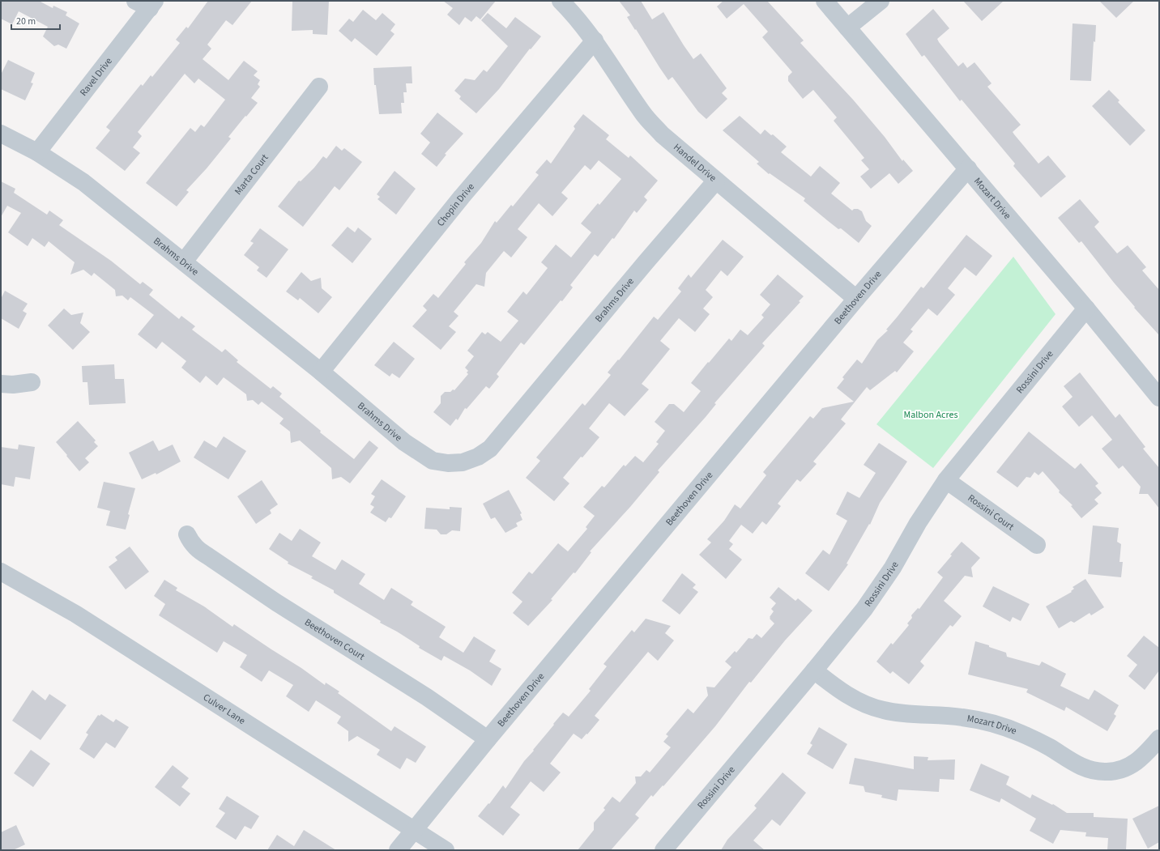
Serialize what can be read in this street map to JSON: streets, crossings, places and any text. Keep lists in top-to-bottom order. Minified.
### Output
{"streets":{"street":["Ravel Drive","Handel Drive","Marta Court","Mozart Drive","Chopin Drive","Brahms Drive","Beethoven Drive","Rossini Drive","Rossini Court","Beethoven Court","Culver Lane"]},"crossings":[["Ravel Drive","Brahms Drive"],["Handel Drive","Chopin Drive"],["Handel Drive","Brahms Drive"],["Handel Drive","Beethoven Drive"],["Marta Court","Brahms Drive"],["Mozart Drive","Beethoven Drive"],["Mozart Drive","Rossini Drive"],["Chopin Drive","Brahms Drive"],["Beethoven Drive","Beethoven Court"],["Beethoven Drive","Culver Lane"],["Rossini Drive","Rossini Court"]],"parks":["Malbon Acres"],"scale_bar":"20 m"}
